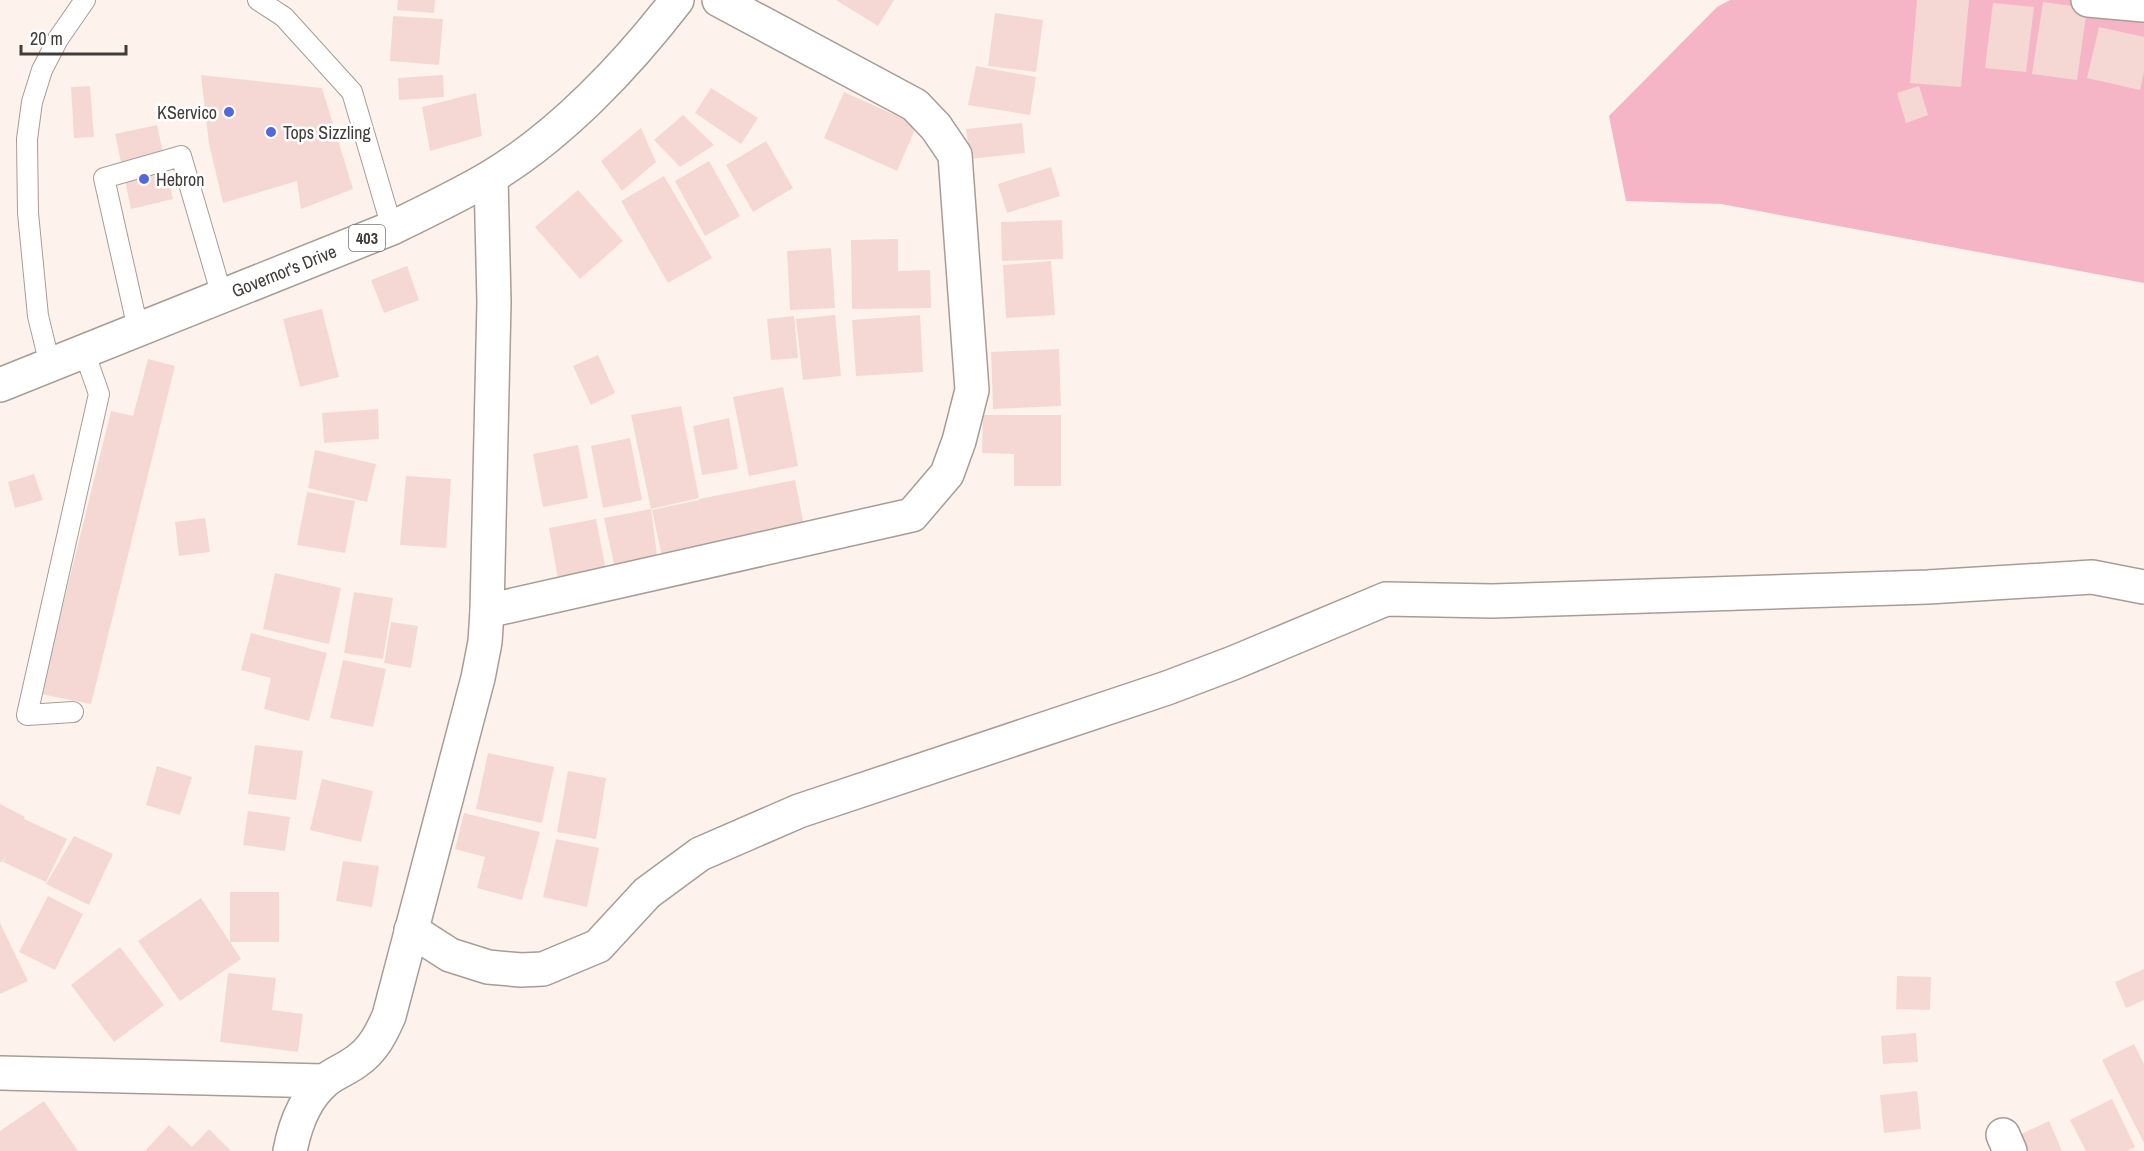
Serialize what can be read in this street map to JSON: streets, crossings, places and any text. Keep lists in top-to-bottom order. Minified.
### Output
{"streets":{"street":["403","Governor's Drive"]},"places":["KServico","Tops Sizzling","Hebron"],"scale_bar":"20 m"}
